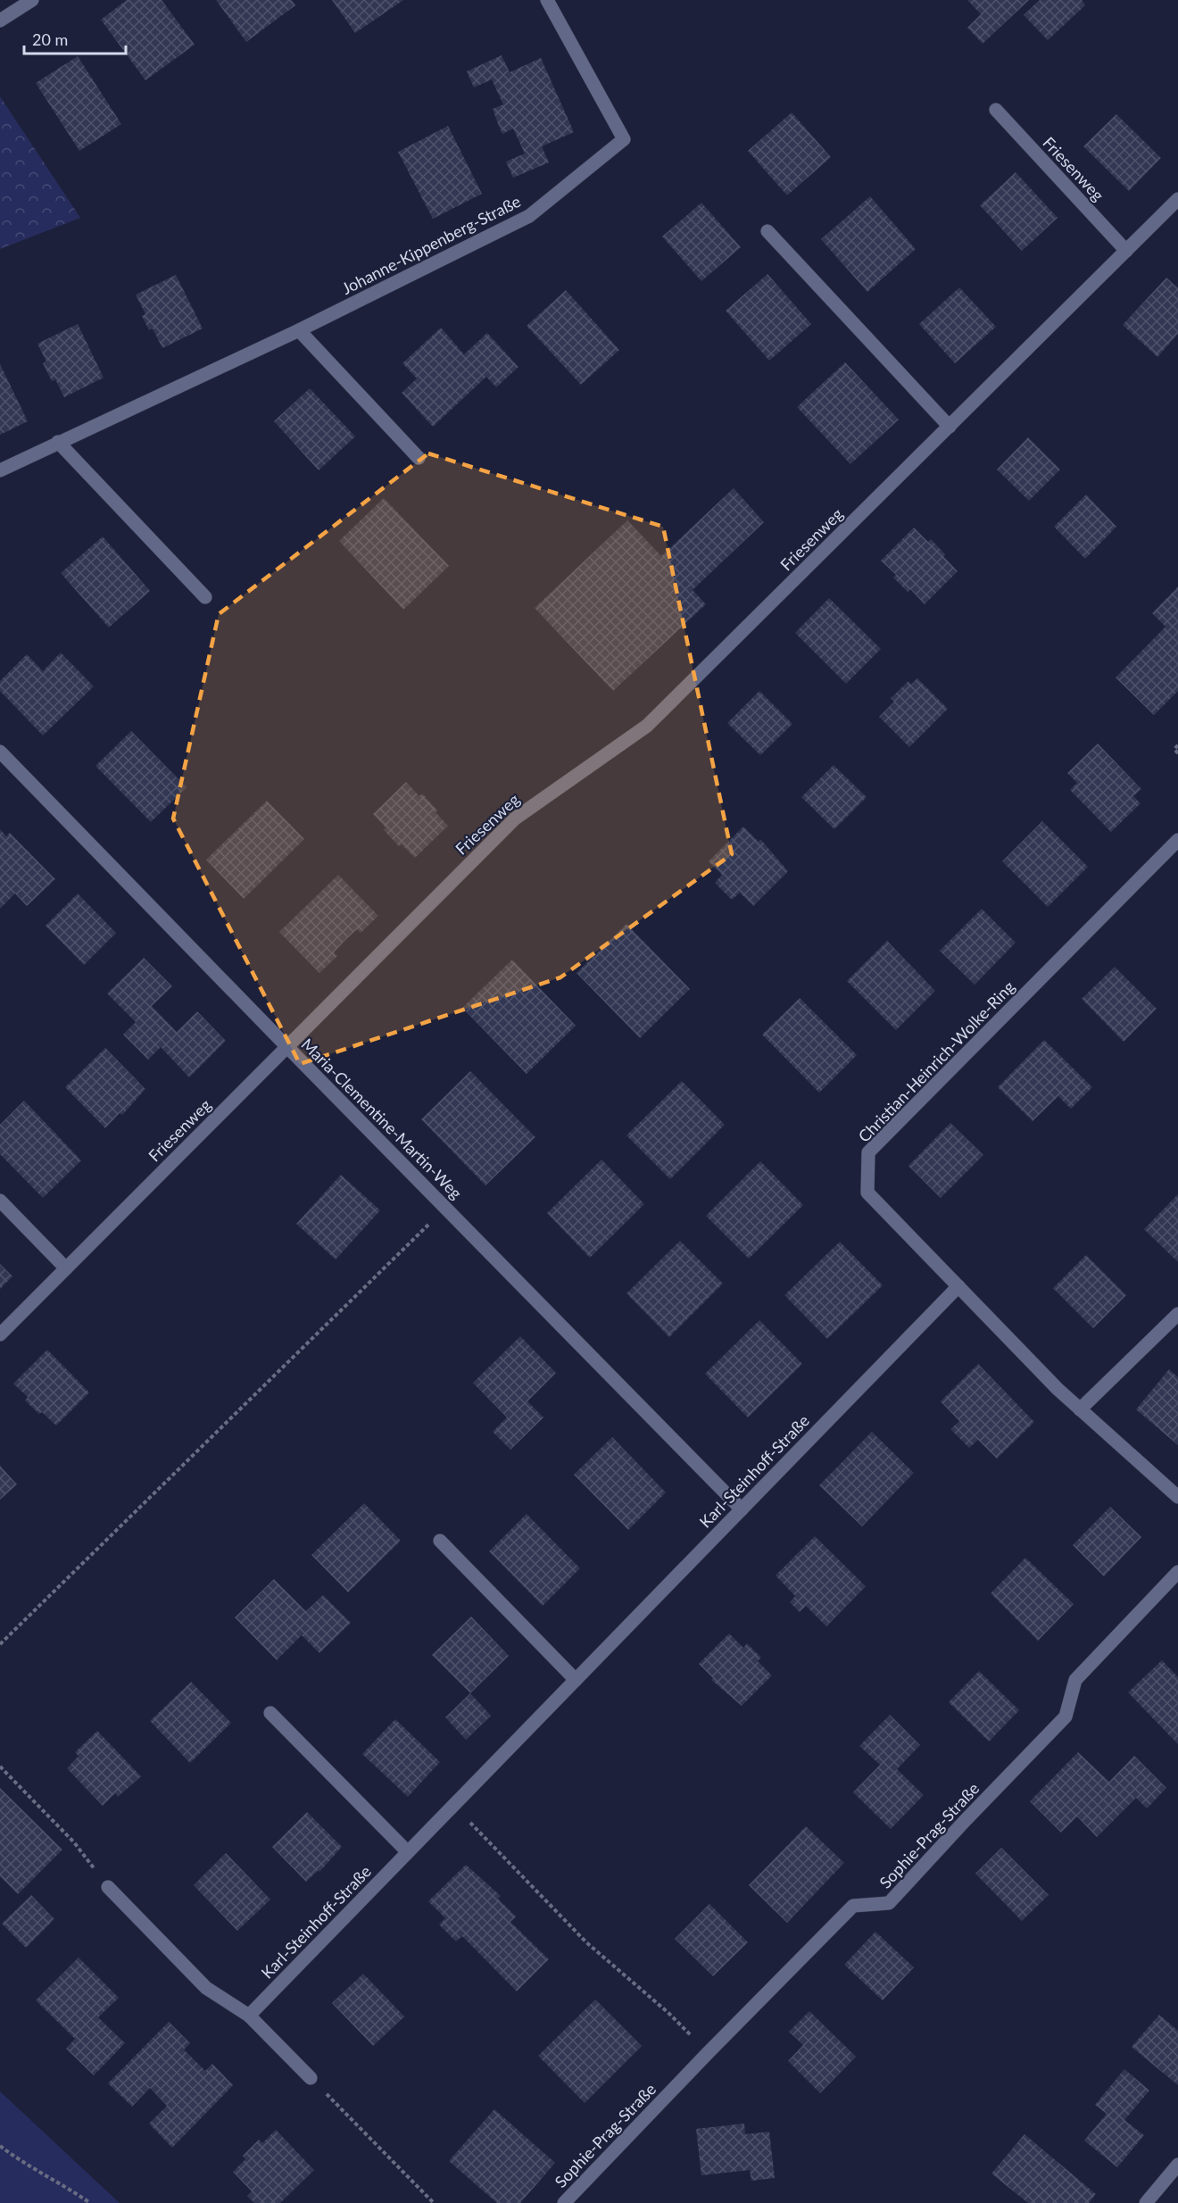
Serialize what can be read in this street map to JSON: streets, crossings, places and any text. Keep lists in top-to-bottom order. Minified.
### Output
{"streets":{"street":["Friesenweg","Johanne-Kippenberg-Straße","Christian-Heinrich-Wolke-Ring","Maria-Clementine-Martin-Weg","Karl-Steinhoff-Straße","Sophie-Prag-Straße"]},"crossings":[["Friesenweg","Maria-Clementine-Martin-Weg"],["Christian-Heinrich-Wolke-Ring","Karl-Steinhoff-Straße"],["Maria-Clementine-Martin-Weg","Karl-Steinhoff-Straße"]],"scale_bar":"20 m"}
